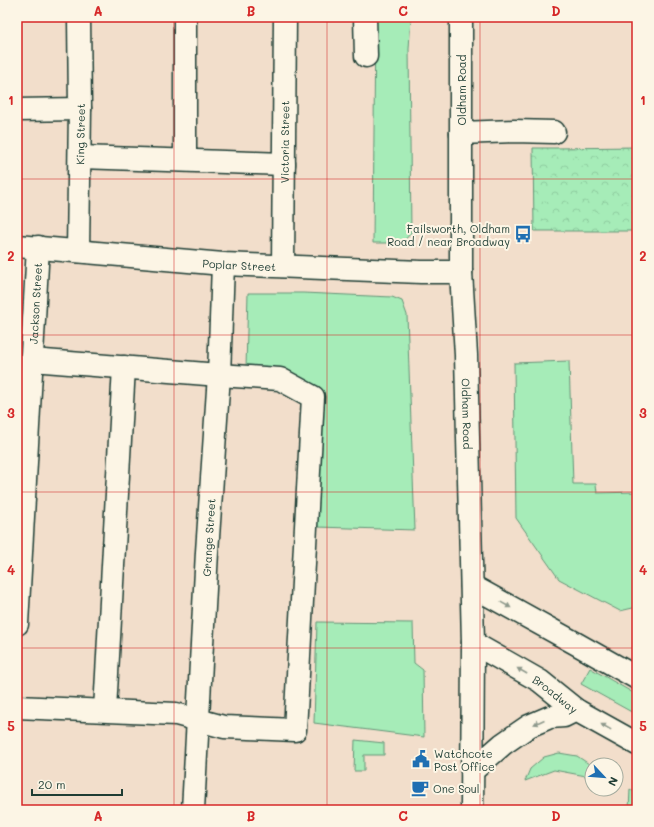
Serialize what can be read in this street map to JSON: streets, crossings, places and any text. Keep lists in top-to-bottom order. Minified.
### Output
{"streets":{"main road":["Oldham Road","King Street","Victoria Street","Poplar Street","Jackson Street","Grange Street","Broadway"]},"crossings":[["Oldham Road","Poplar Street"],["Oldham Road","Broadway"],["King Street","Poplar Street"],["Victoria Street","Poplar Street"],["Poplar Street","Jackson Street"],["Poplar Street","Grange Street"]],"places":{"bus stop":["Failsworth, Oldham Road / near Broadway"],"public building":["Watchcote Post Office"],"cafe":["One Soul"]},"scale_bar":"20 m","north":"bottom right","grid":{"columns":["A","B","C","D"],"rows":["1","2","3","4","5"]}}
